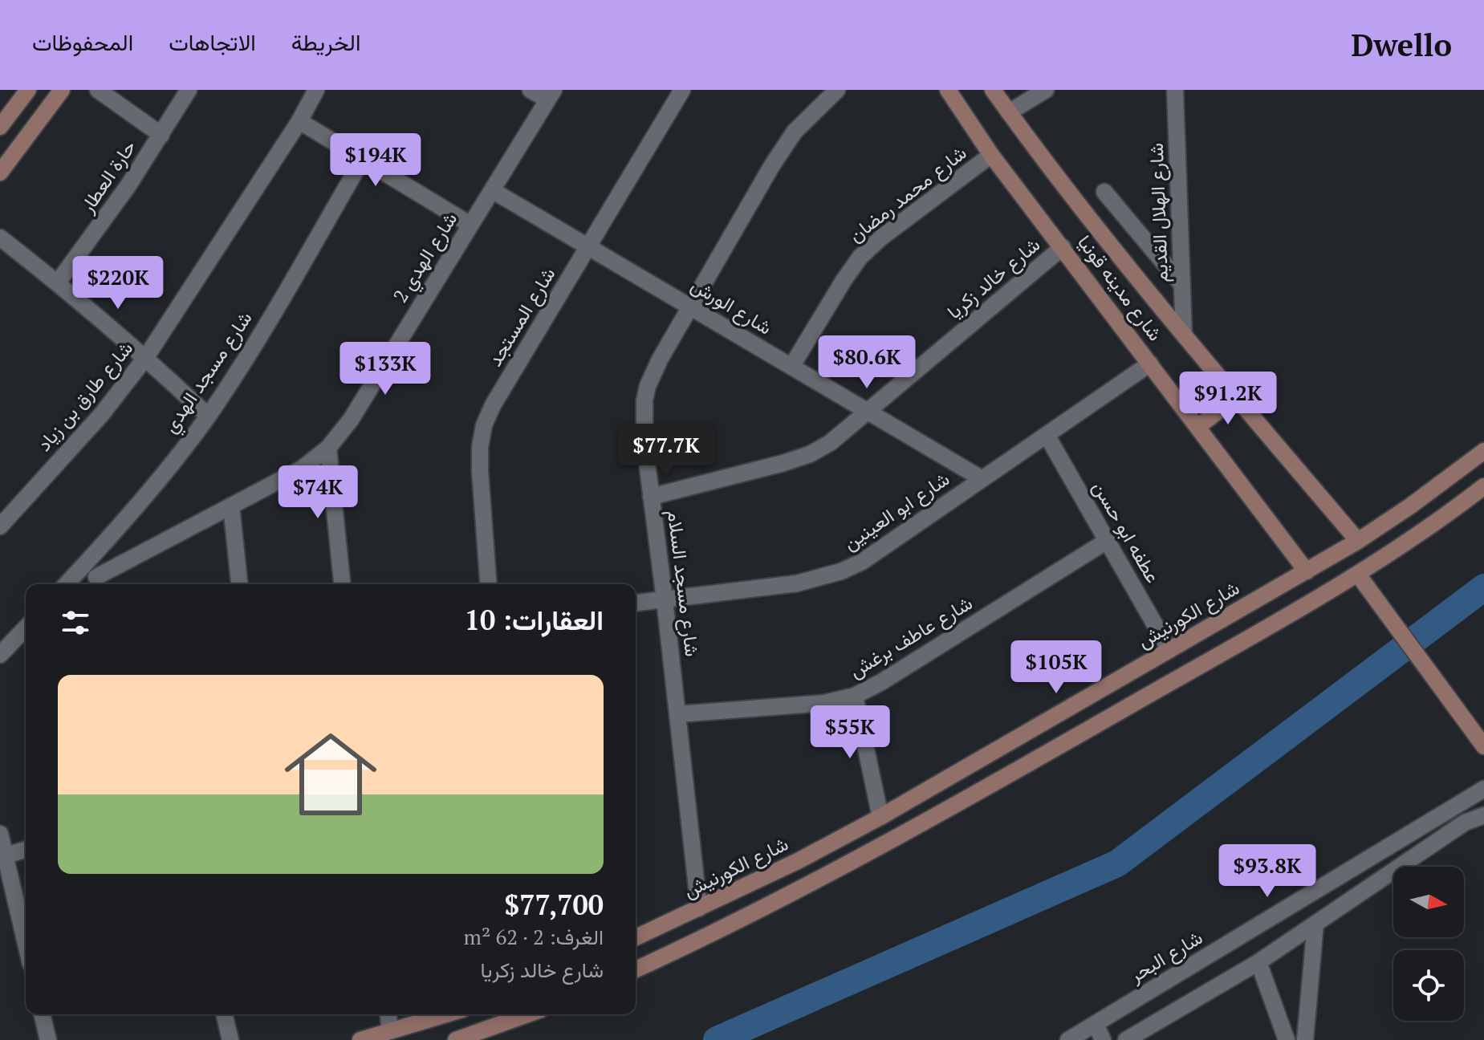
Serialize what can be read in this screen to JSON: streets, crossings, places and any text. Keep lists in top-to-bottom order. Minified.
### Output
{"streets":{"main road":["شارع مدينه قونيا","شارع الكورنيش"],"street":["حارة العطار","شارع محمد رمضان","شارع الهلال القديم","شارع الهدي 2","شارع خالد زكريا","شارع الورش","شارع المستجد","شارع مسجد الهدي","شارع طارق بن زياد","شارع ابو العينين","عطفه ابو حسن","شارع مسجد السلام","شارع عاطف برغش","شارع البحر"]},"crossings":[["شارع محمد رمضان","شارع مدينه قونيا"],["شارع محمد رمضان","شارع الورش"],["شارع الهلال القديم","شارع مدينه قونيا"],["شارع الهدي 2","شارع الورش"],["شارع خالد زكريا","شارع مدينه قونيا"],["شارع خالد زكريا","شارع الورش"],["شارع خالد زكريا","شارع مسجد السلام"],["شارع مدينه قونيا","شارع ابو العينين"],["شارع مدينه قونيا","شارع الكورنيش"],["شارع الورش","شارع المستجد"],["شارع الورش","شارع ابو العينين"],["شارع الورش","شارع مسجد السلام"],["شارع ابو العينين","عطفه ابو حسن"],["شارع ابو العينين","شارع مسجد السلام"],["عطفه ابو حسن","شارع الكورنيش"],["عطفه ابو حسن","شارع عاطف برغش"],["شارع مسجد السلام","شارع الكورنيش"],["شارع مسجد السلام","شارع عاطف برغش"]],"north":"right","page":{"header":"Dwello","nav":["الخريطة","الاتجاهات","المحفوظات"],"price":["$194K","$220K","$80.6K","$133K","$91.2K","$77.7K","$74K","$105K","$55K","$93.8K"],"heading":"العقارات: 10","list":[{"name":"$77,700","note":"الغرف: 2 · 62 m² · شارع خالد زكريا"}]}}
